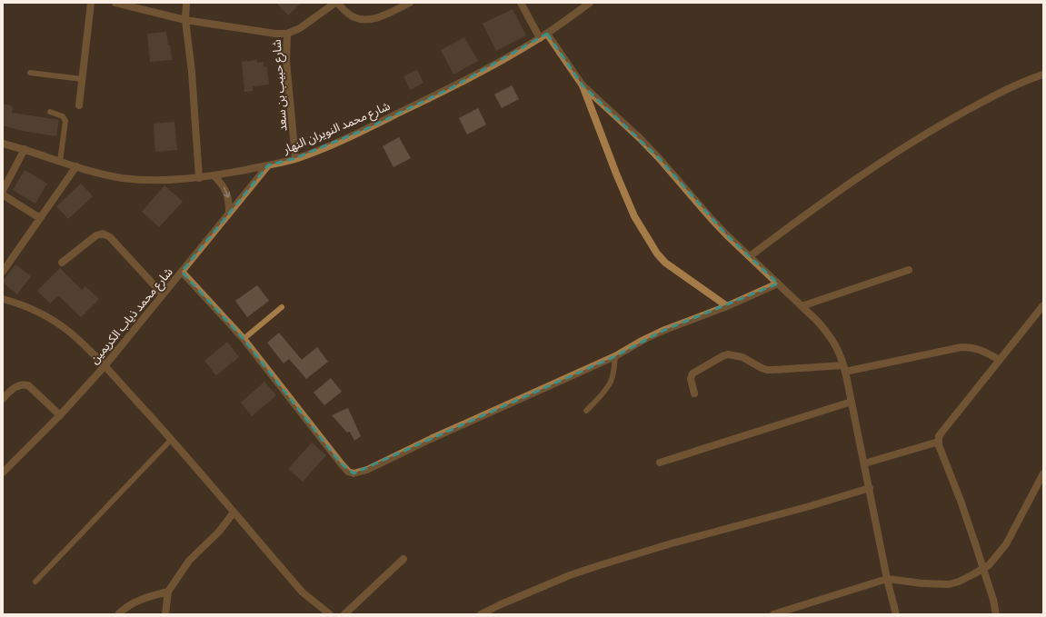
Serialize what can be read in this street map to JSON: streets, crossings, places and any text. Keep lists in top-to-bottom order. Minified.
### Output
{"streets":{"street":["شارع حبيب بن سعد","شارع محمد النويران النهار","شارع محمد ذياب الكريمين"]},"crossings":[["شارع حبيب بن سعد","شارع محمد النويران النهار"],["شارع محمد النويران النهار","شارع محمد ذياب الكريمين"]]}
